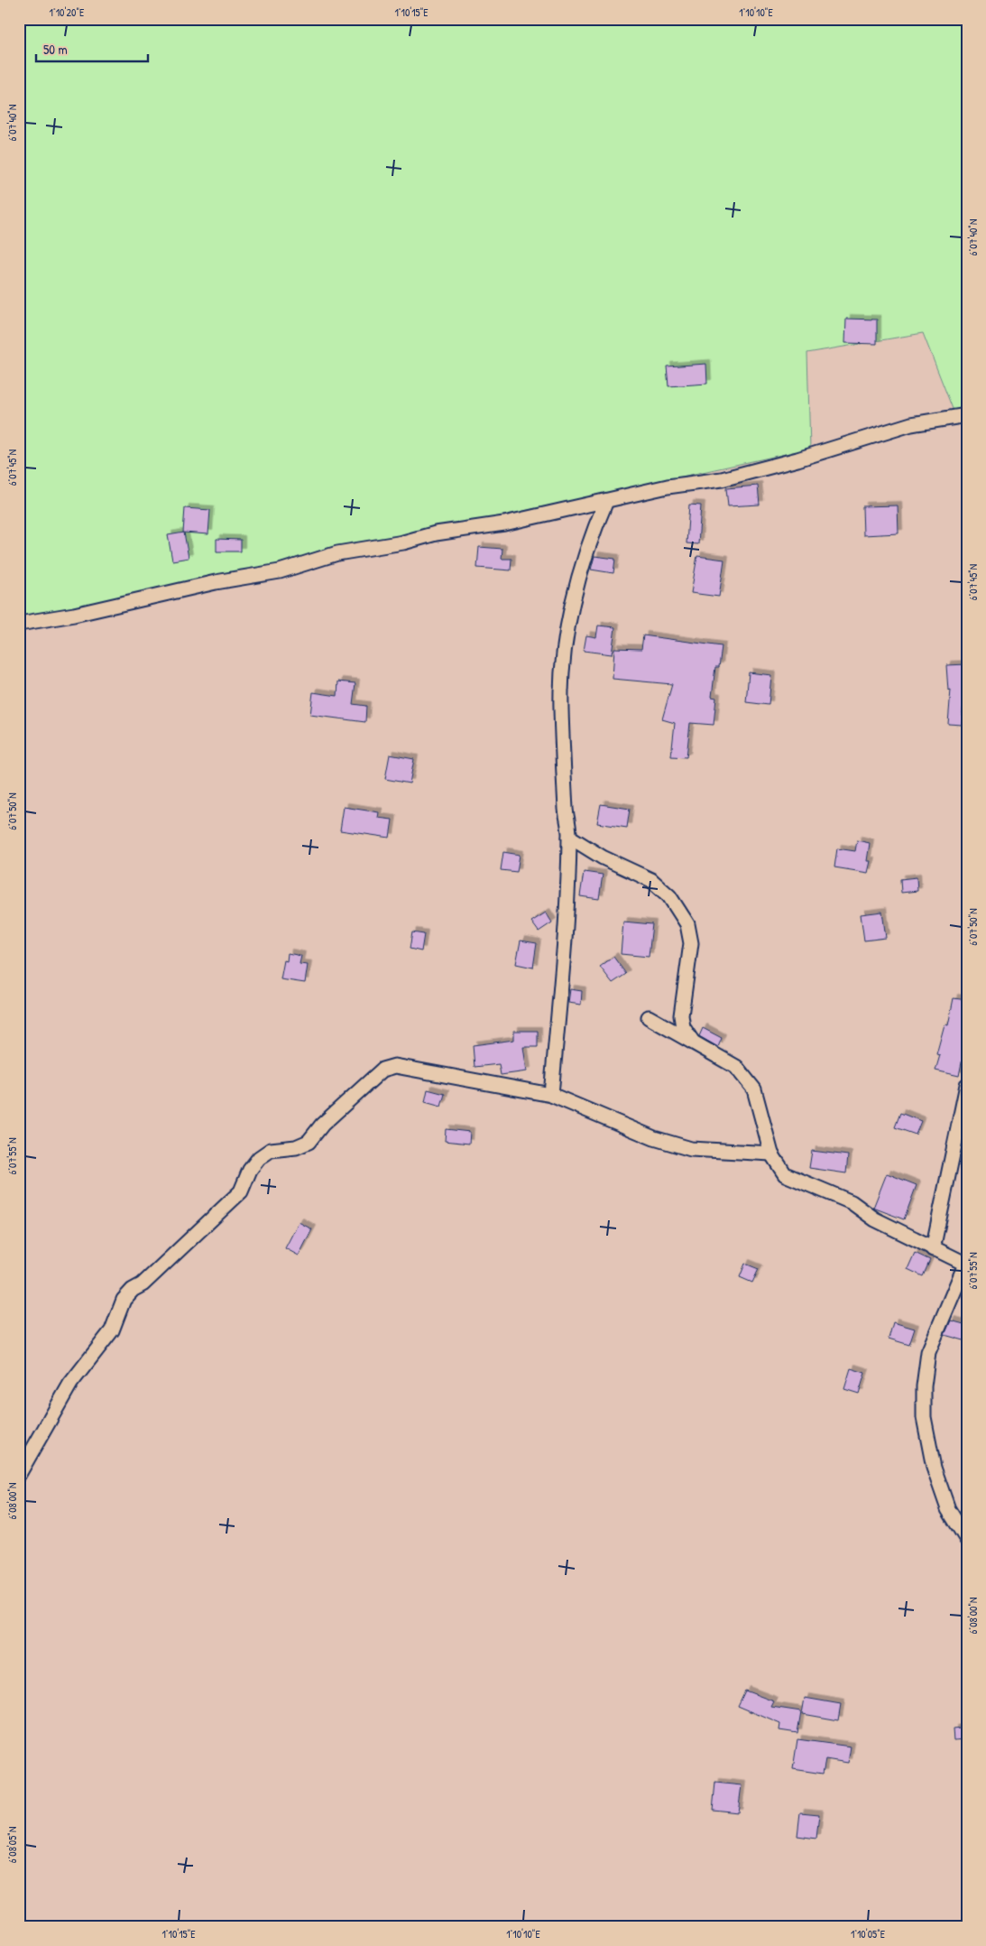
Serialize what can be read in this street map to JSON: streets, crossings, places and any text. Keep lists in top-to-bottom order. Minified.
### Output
{"scale_bar":"50 m","coordinates":["1°10'20\"E","1°10'15\"E","1°10'10\"E","6°07'40\"N","6°07'45\"N","6°07'50\"N","6°07'55\"N","6°08'00\"N","6°08'05\"N","1°10'05\"E"]}
